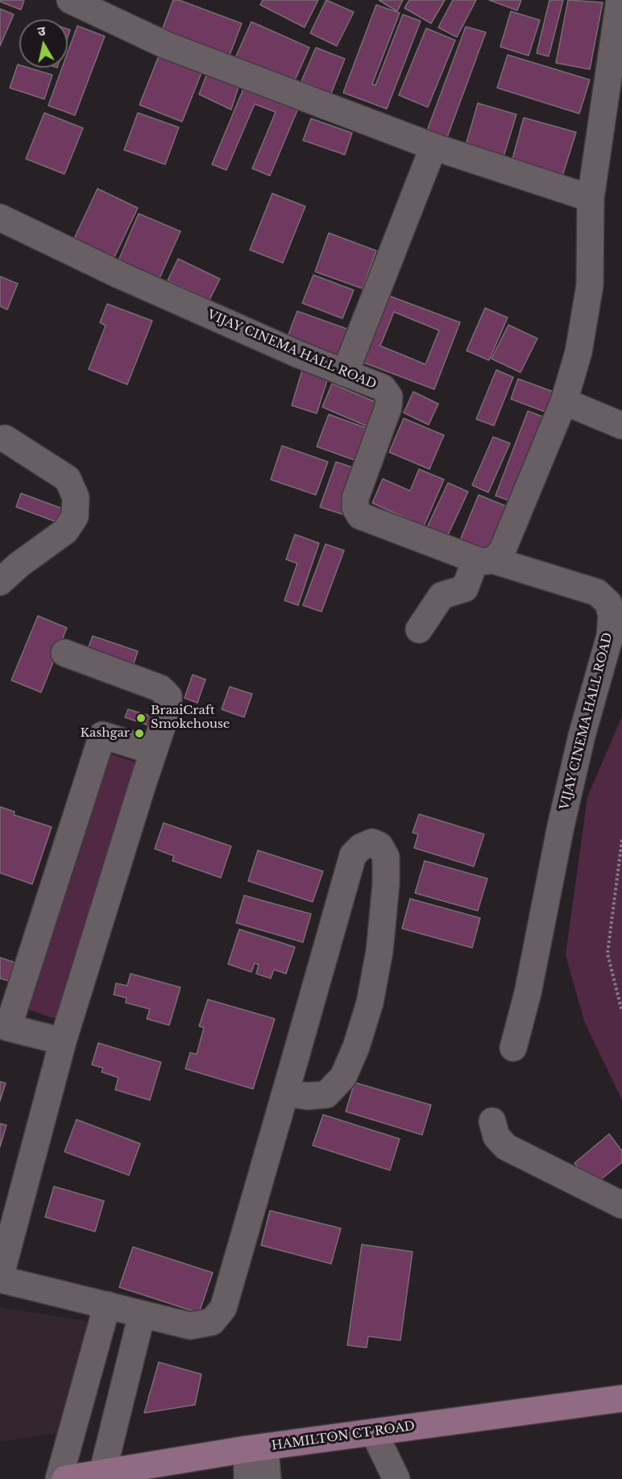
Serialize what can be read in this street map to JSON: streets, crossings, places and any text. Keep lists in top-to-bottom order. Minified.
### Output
{"streets":{"main road":["HAMILTON CT ROAD"],"street":["VIJAY CINEMA HALL ROAD"]},"places":["BraaiCraft Smokehouse","Kashgar"],"north":"top"}
